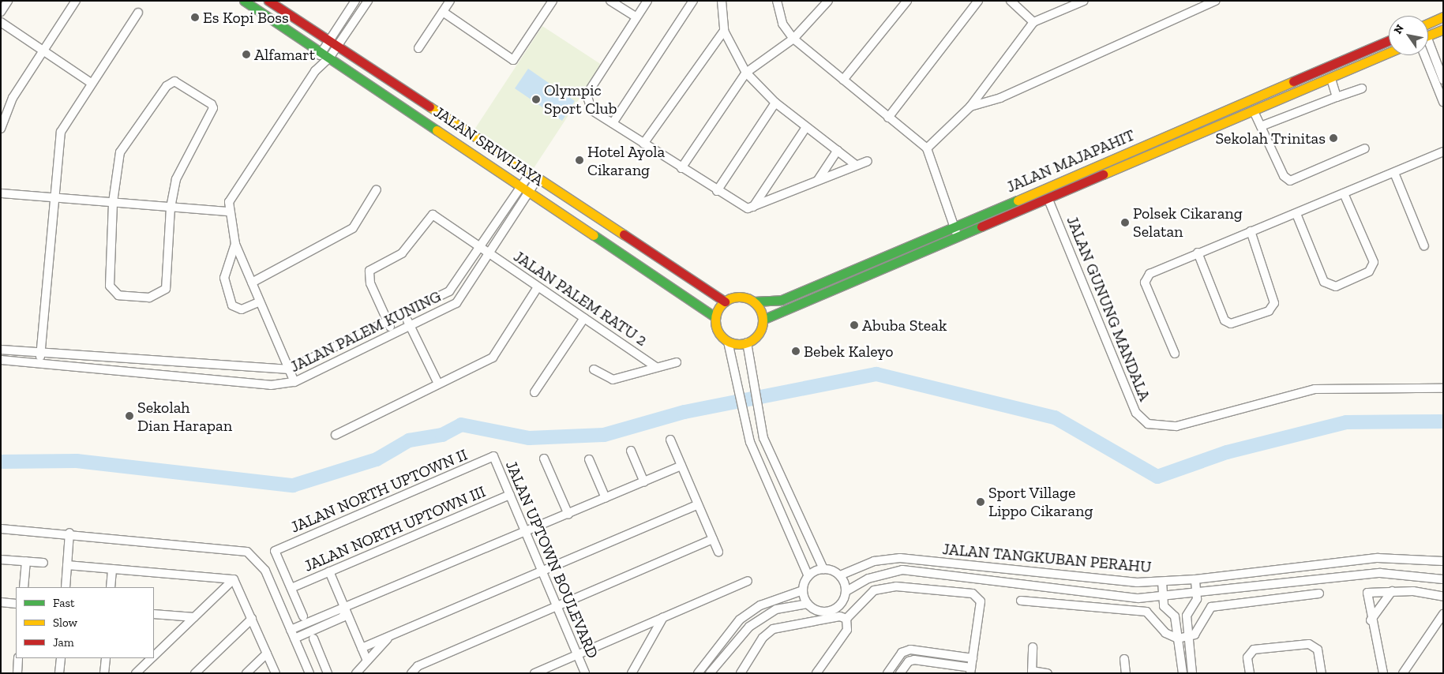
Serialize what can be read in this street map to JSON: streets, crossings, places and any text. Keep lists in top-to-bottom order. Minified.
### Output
{"streets":{"street":["JALAN SRIWIJAYA","JALAN MAJAPAHIT","JALAN PALEM RATU 2","JALAN GUNUNG MANDALA","JALAN PALEM KUNING","JALAN NORTH UPTOWN II","JALAN NORTH UPTOWN III","JALAN TANGKUBAN PERAHU","JALAN UPTOWN BOULEVARD"]},"crossings":[["JALAN SRIWIJAYA","JALAN MAJAPAHIT"],["JALAN SRIWIJAYA","JALAN PALEM KUNING"],["JALAN MAJAPAHIT","JALAN GUNUNG MANDALA"],["JALAN PALEM RATU 2","JALAN PALEM KUNING"],["JALAN NORTH UPTOWN II","JALAN NORTH UPTOWN III"],["JALAN NORTH UPTOWN II","JALAN UPTOWN BOULEVARD"],["JALAN NORTH UPTOWN III","JALAN UPTOWN BOULEVARD"]],"places":["Es Kopi Boss","Alfamart","Olympic Sport Club","Sekolah Trinitas","Hotel Ayola Cikarang","Polsek Cikarang Selatan","Abuba Steak","Bebek Kaleyo","Sekolah Dian Harapan","Sport Village Lippo Cikarang"],"legend":["Fast","Slow","Jam"],"north":"top left"}
